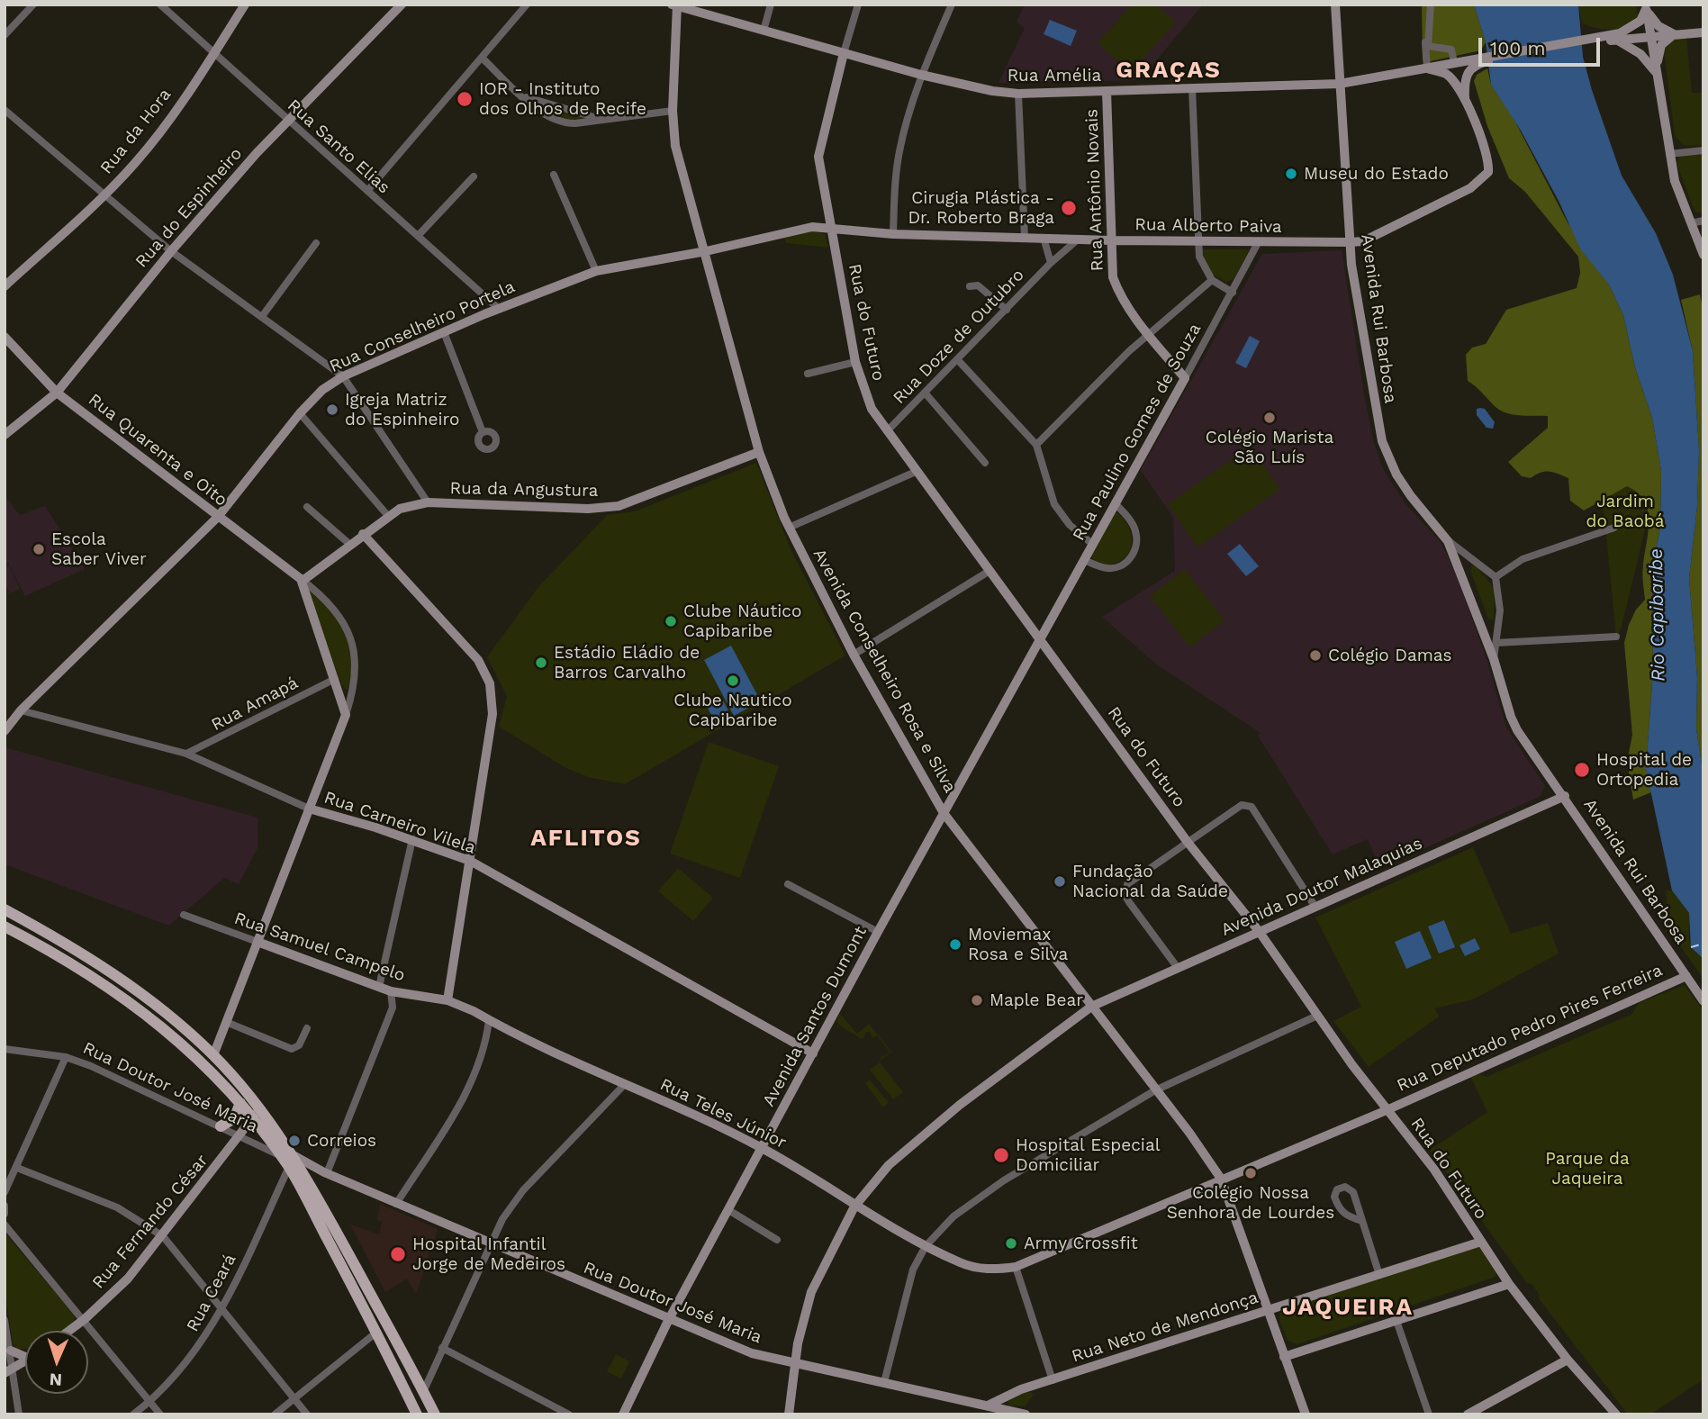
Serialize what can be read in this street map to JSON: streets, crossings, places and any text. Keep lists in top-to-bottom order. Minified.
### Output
{"streets":{"street":["Rua Amélia","Rua da Hora","Rua Santo Elias","Rua Antônio Novais","Rua do Espinheiro","Rua Alberto Paiva","Avenida Rui Barbosa","Rua do Futuro","Rua Conselheiro Portela","Rua Doze de Outubro","Rua Paulino Gomes de Souza","Rua Quarenta e Oito","Rua da Angustura","Avenida Conselheiro Rosa e Silva","Rua Amapá","Rua Carneiro Vilela","Avenida Doutor Malaquias","Rua Samuel Campelo","Avenida Santos Dumont","Rua Deputado Pedro Pires Ferreira","Rua Doutor José Maria","Rua Teles Júnior","Rua Fernando César","Rua Ceará","Rua Neto de Mendonça"]},"crossings":[["Rua Amélia","Rua Antônio Novais"],["Rua Amélia","Rua Alberto Paiva"],["Rua Amélia","Avenida Rui Barbosa"],["Rua Amélia","Rua do Futuro"],["Rua Amélia","Avenida Conselheiro Rosa e Silva"],["Rua da Hora","Rua Santo Elias"],["Rua Santo Elias","Rua do Espinheiro"],["Rua Santo Elias","Rua Conselheiro Portela"],["Rua Antônio Novais","Rua Alberto Paiva"],["Rua Antônio Novais","Rua Paulino Gomes de Souza"],["Rua do Espinheiro","Rua Quarenta e Oito"],["Rua Alberto Paiva","Avenida Rui Barbosa"],["Rua Alberto Paiva","Rua do Futuro"],["Rua Alberto Paiva","Rua Conselheiro Portela"],["Rua Alberto Paiva","Rua Doze de Outubro"],["Rua Alberto Paiva","Rua Paulino Gomes de Souza"],["Avenida Rui Barbosa","Avenida Doutor Malaquias"],["Avenida Rui Barbosa","Rua Deputado Pedro Pires Ferreira"],["Rua do Futuro","Rua Conselheiro Portela"],["Rua do Futuro","Rua Doze de Outubro"],["Rua do Futuro","Rua Paulino Gomes de Souza"],["Rua do Futuro","Avenida Doutor Malaquias"],["Rua do Futuro","Avenida Santos Dumont"],["Rua do Futuro","Rua Deputado Pedro Pires Ferreira"],["Rua do Futuro","Rua Neto de Mendonça"],["Rua Conselheiro Portela","Rua Quarenta e Oito"],["Rua Conselheiro Portela","Avenida Conselheiro Rosa e Silva"],["Rua Conselheiro Portela","Rua Carneiro Vilela"],["Rua Paulino Gomes de Souza","Avenida Santos Dumont"],["Rua Quarenta e Oito","Rua da Angustura"],["Rua Quarenta e Oito","Rua Carneiro Vilela"],["Rua Quarenta e Oito","Rua Samuel Campelo"],["Rua da Angustura","Avenida Conselheiro Rosa e Silva"],["Avenida Conselheiro Rosa e Silva","Avenida Doutor Malaquias"],["Avenida Conselheiro Rosa e Silva","Avenida Santos Dumont"],["Avenida Conselheiro Rosa e Silva","Rua Deputado Pedro Pires Ferreira"],["Avenida Conselheiro Rosa e Silva","Rua Neto de Mendonça"],["Rua Amapá","Rua Carneiro Vilela"],["Rua Carneiro Vilela","Avenida Santos Dumont"],["Avenida Doutor Malaquias","Rua Doutor José Maria"],["Avenida Doutor Malaquias","Rua Teles Júnior"],["Rua Samuel Campelo","Rua Teles Júnior"],["Avenida Santos Dumont","Rua Doutor José Maria"],["Avenida Santos Dumont","Rua Teles Júnior"],["Rua Deputado Pedro Pires Ferreira","Rua Teles Júnior"],["Rua Doutor José Maria","Rua Fernando César"],["Rua Doutor José Maria","Rua Neto de Mendonça"]],"districts":["GRAÇAS","AFLITOS","JAQUEIRA"],"water":["Rio Capibaribe"],"parks":["Jardim do Baobá","Parque da Jaqueira"],"places":["IOR - Instituto dos Olhos de Recife","Museu do Estado","Cirugia Plástica - Dr. Roberto Braga","Igreja Matriz do Espinheiro","Colégio Marista São Luís","Escola Saber Viver","Clube Náutico Capibaribe","Colégio Damas","Estádio Eládio de Barros Carvalho","Clube Nautico Capibaribe","Hospital de Ortopedia","Fundação Nacional da Saúde","Moviemax Rosa e Silva","Maple Bear","Correios","Hospital Especial Domiciliar","Colégio Nossa Senhora de Lourdes","Army Crossfit","Hospital Infantil Jorge de Medeiros"],"scale_bar":"100 m","north":"bottom"}
